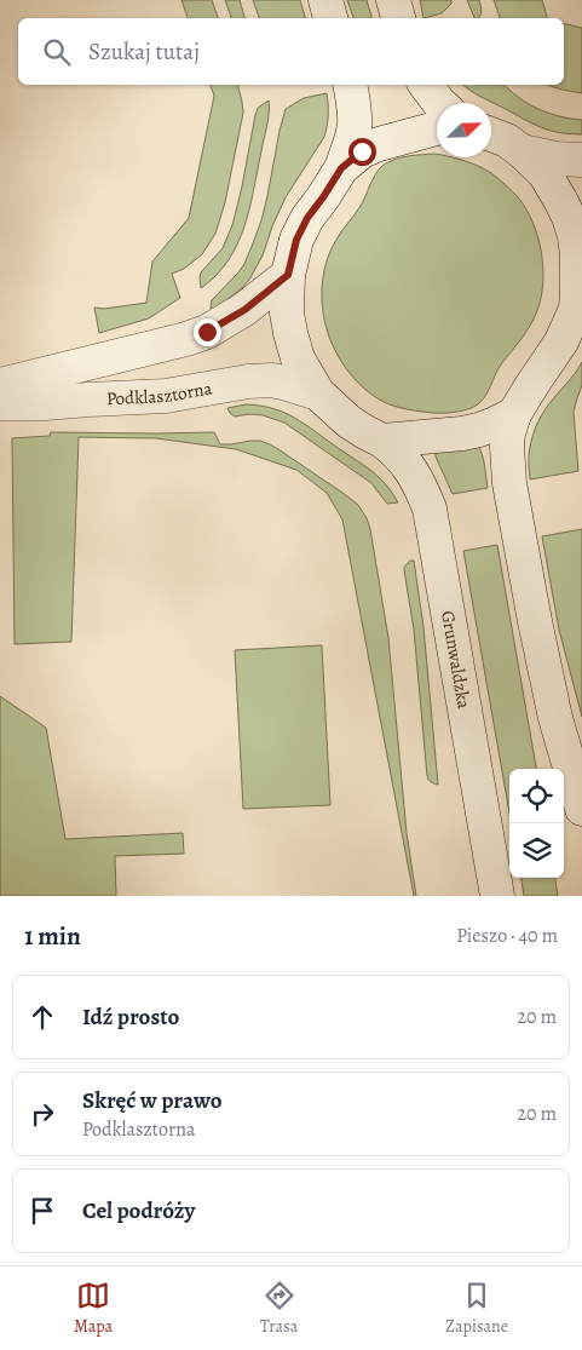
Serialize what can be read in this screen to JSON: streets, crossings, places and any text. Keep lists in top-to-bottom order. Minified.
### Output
{"streets":{"main road":["Podklasztorna","Grunwaldzka"]},"crossings":[["Podklasztorna","Grunwaldzka"]],"north":"top right","page":{"search":"Szukaj tutaj","heading":["1 min","Pieszo · 40 m"],"list":[["Idź prosto","20 m"],["Skręć w prawo","Podklasztorna","20 m"],"Cel podróży"],"nav":["Mapa","Trasa","Zapisane"]}}
